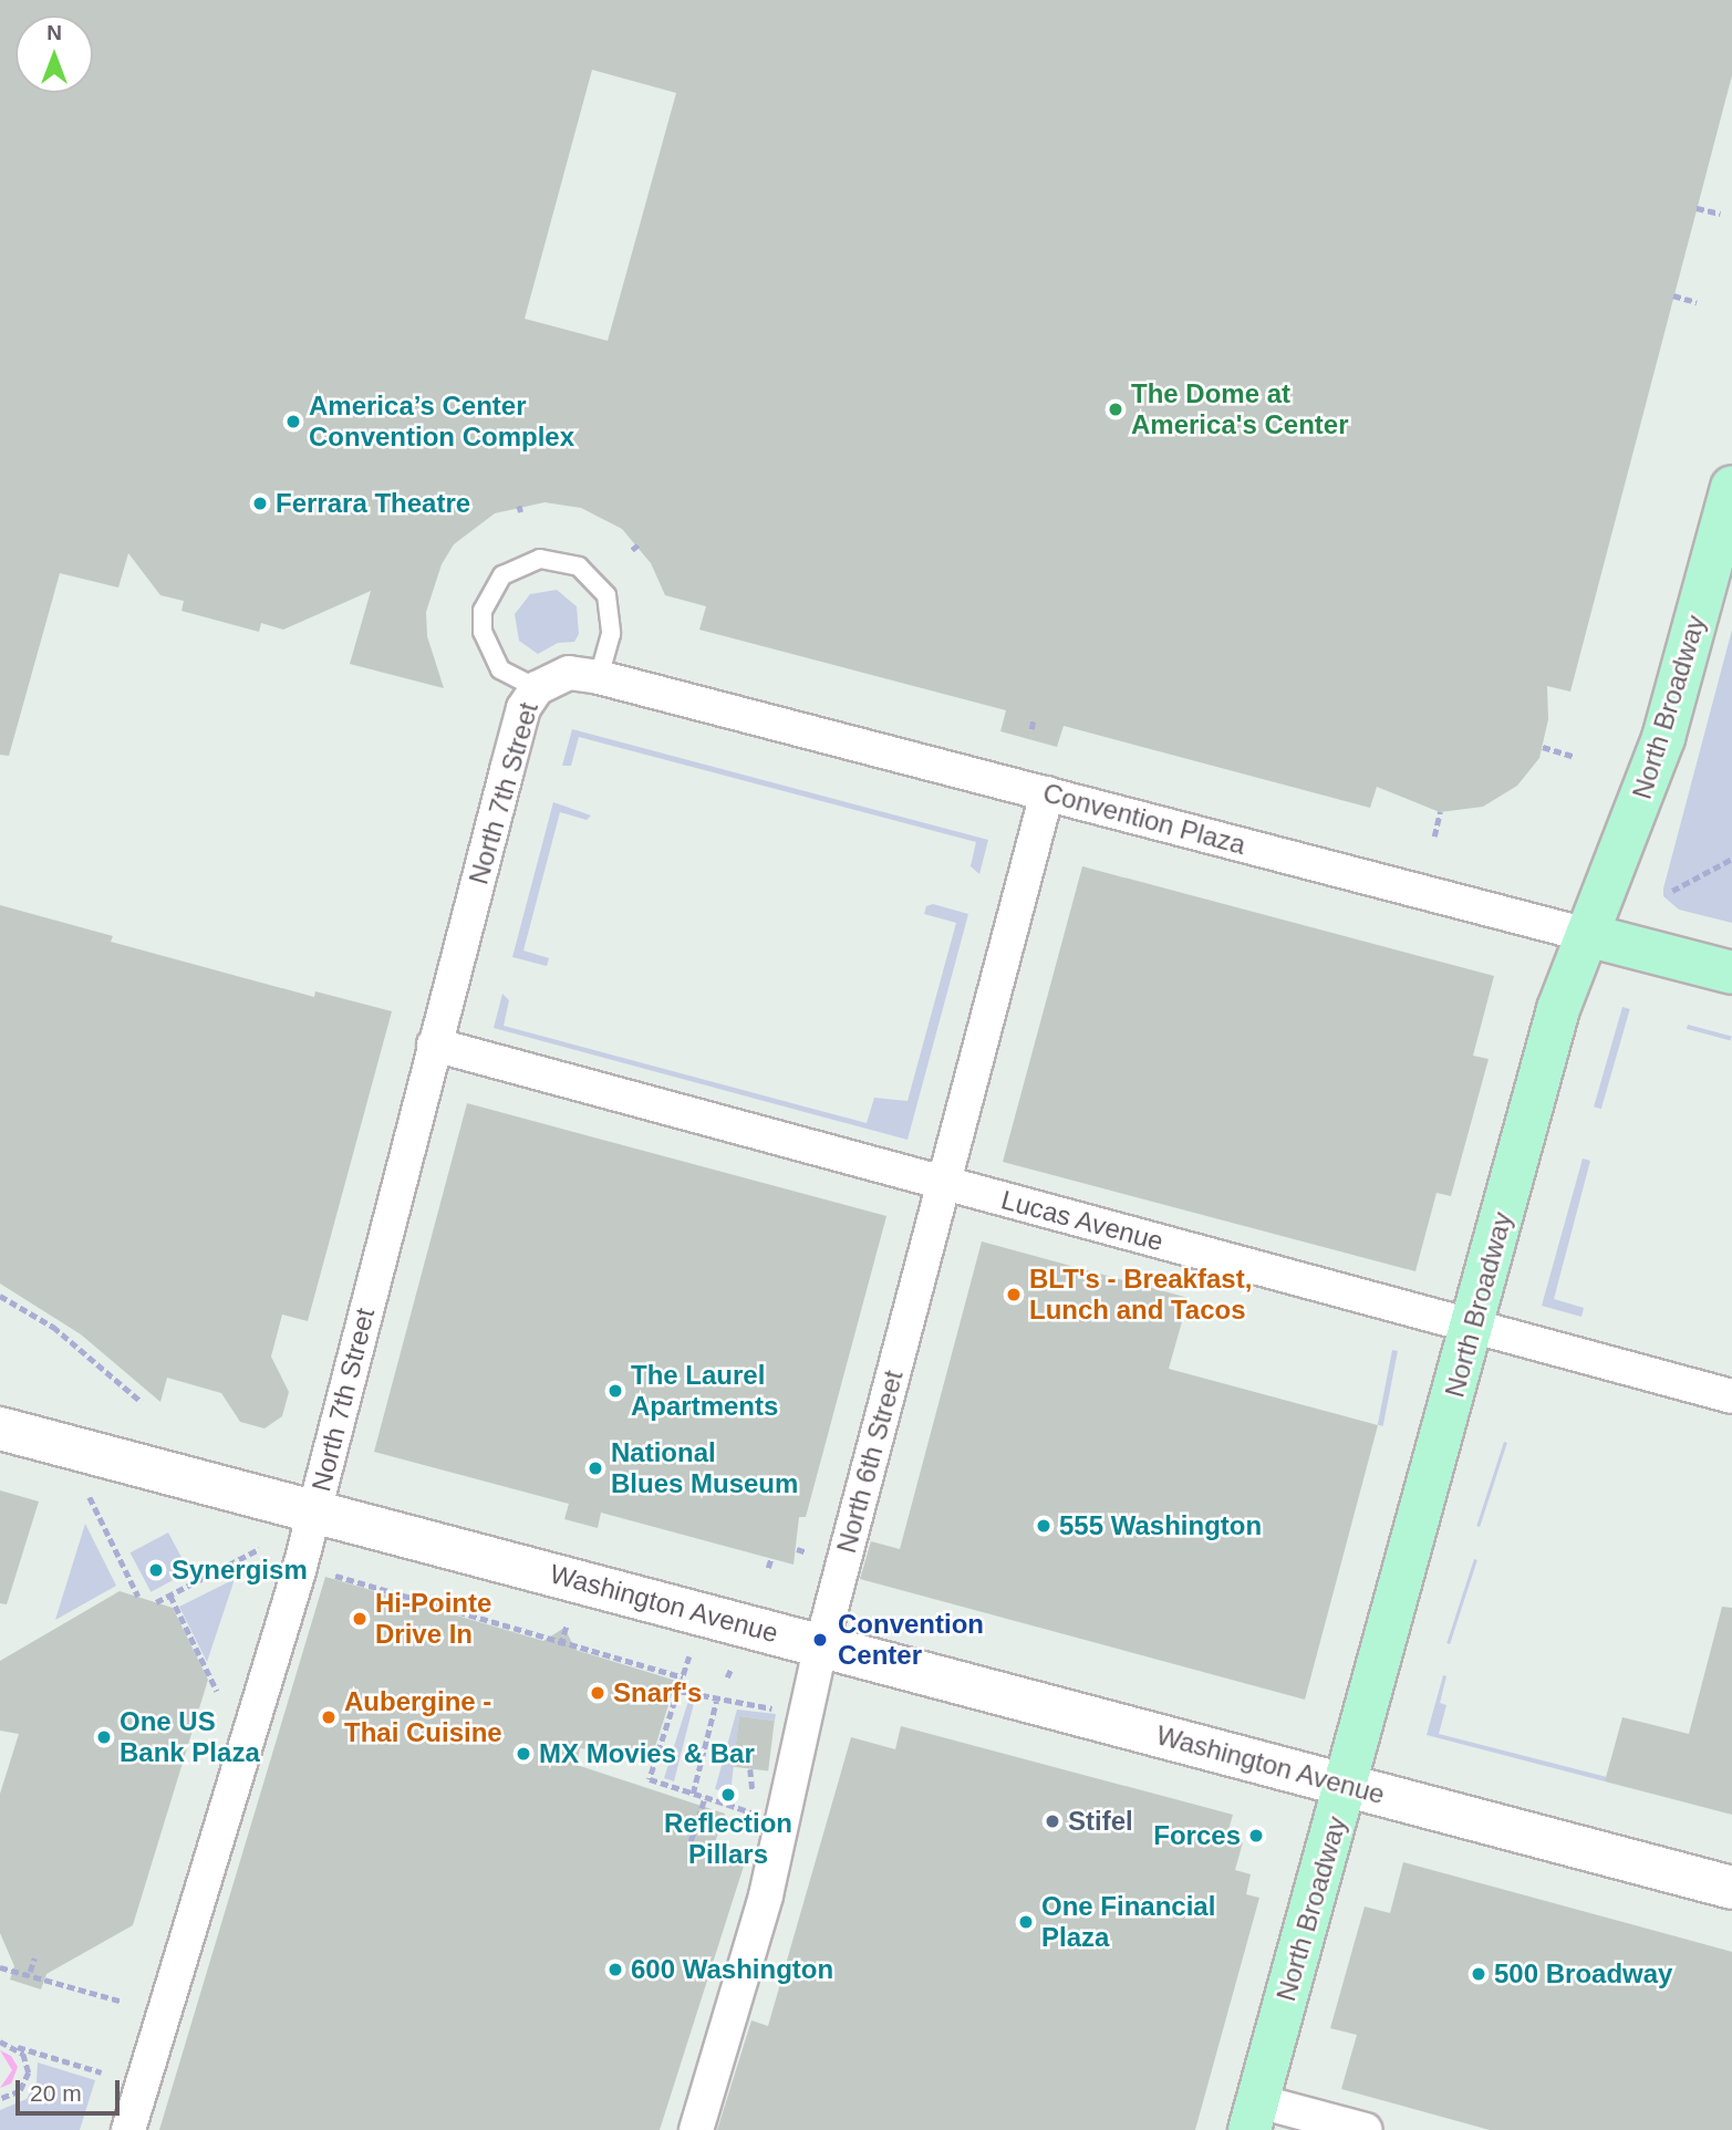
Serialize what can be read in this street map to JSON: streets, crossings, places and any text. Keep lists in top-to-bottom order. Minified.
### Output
{"streets":{"main road":["North Broadway","Convention Plaza","Washington Avenue"],"street":["North 7th Street","Lucas Avenue","North 6th Street"]},"crossings":[["North Broadway","Convention Plaza"],["North Broadway","Lucas Avenue"],["North Broadway","Washington Avenue"],["North 7th Street","Convention Plaza"],["North 7th Street","Lucas Avenue"],["North 7th Street","Washington Avenue"],["Convention Plaza","North 6th Street"],["Lucas Avenue","North 6th Street"],["North 6th Street","Washington Avenue"]],"places":["The Dome at America's Center","America’s Center Convention Complex","Ferrara Theatre","BLT's - Breakfast, Lunch and Tacos","The Laurel Apartments","National Blues Museum","555 Washington","Synergism","Hi-Pointe Drive In","Convention Center","Snarf's","Aubergine - Thai Cuisine","One US Bank Plaza","MX Movies & Bar","Reflection Pillars","Stifel","Forces","One Financial Plaza","600 Washington","500 Broadway"],"scale_bar":"20 m","north":"top"}
